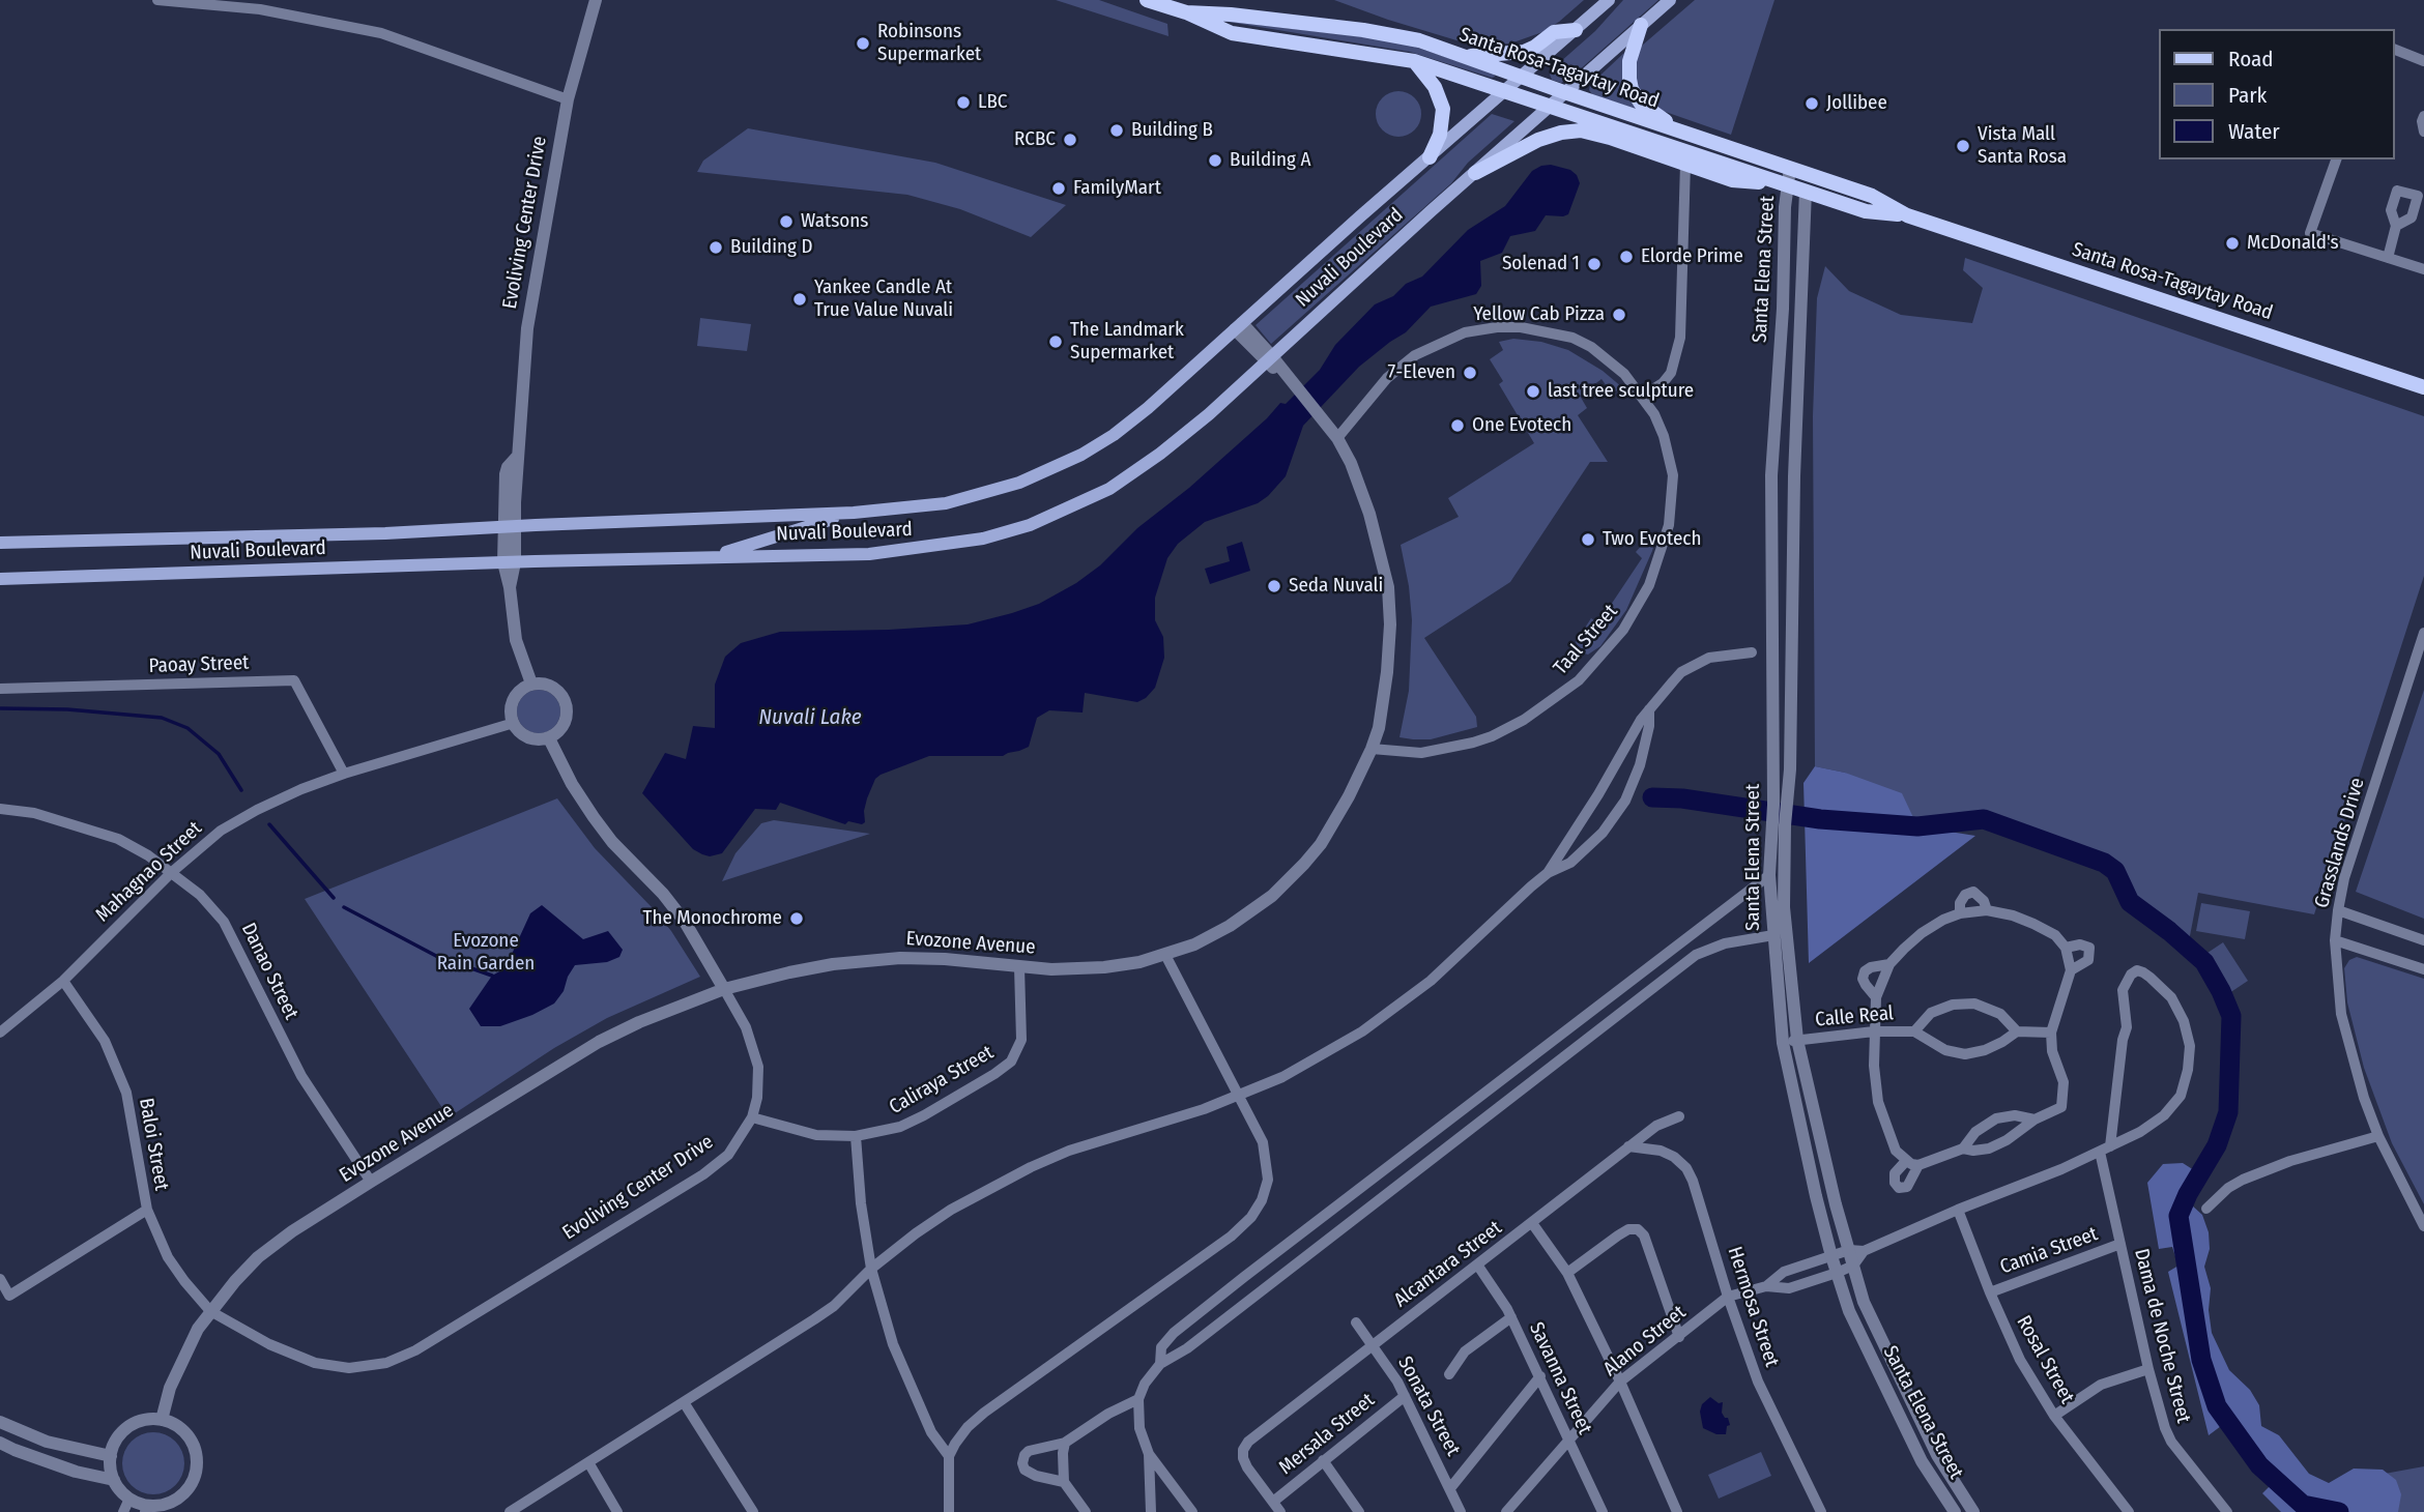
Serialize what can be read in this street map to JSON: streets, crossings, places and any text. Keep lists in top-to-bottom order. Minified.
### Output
{"streets":{"main road":["Santa Rosa-Tagaytay Road","Nuvali Boulevard"],"street":["Evoliving Center Drive","Santa Elena Street","Taal Street","Paoay Street","Grasslands Drive","Mahagnao Street","Evozone Avenue","Danao Street","Calle Real","Caliraya Street","Baloi Street","Camia Street","Alcantara Street","Hermosa Street","Dama de Noche Street","Alano Street","Rosal Street","Savanna Street","Sonata Street","Mersala Street"]},"crossings":[["Santa Rosa-Tagaytay Road","Nuvali Boulevard"],["Santa Rosa-Tagaytay Road","Santa Elena Street"],["Evoliving Center Drive","Nuvali Boulevard"],["Evoliving Center Drive","Mahagnao Street"],["Evoliving Center Drive","Evozone Avenue"],["Evoliving Center Drive","Caliraya Street"],["Evoliving Center Drive","Baloi Street"],["Nuvali Boulevard","Evozone Avenue"],["Santa Elena Street","Calle Real"],["Taal Street","Evozone Avenue"],["Paoay Street","Mahagnao Street"],["Mahagnao Street","Danao Street"],["Mahagnao Street","Baloi Street"],["Evozone Avenue","Danao Street"],["Evozone Avenue","Caliraya Street"],["Evozone Avenue","Baloi Street"],["Camia Street","Dama de Noche Street"],["Camia Street","Rosal Street"],["Alcantara Street","Hermosa Street"],["Alcantara Street","Savanna Street"],["Alcantara Street","Sonata Street"],["Alcantara Street","Mersala Street"],["Hermosa Street","Alano Street"],["Alano Street","Savanna Street"],["Sonata Street","Mersala Street"]],"water":["Nuvali Lake"],"parks":["Evozone Rain Garden"],"places":["Robinsons Supermarket","LBC","Jollibee","Building B","RCBC","Vista Mall Santa Rosa","Building A","FamilyMart","Watsons","McDonald's","Building D","Elorde Prime","Solenad 1","Yankee Candle At True Value Nuvali","Yellow Cab Pizza","The Landmark Supermarket","7-Eleven","last tree sculpture","One Evotech","Two Evotech","Seda Nuvali","The Monochrome"],"legend":["Road","Park","Water"]}
